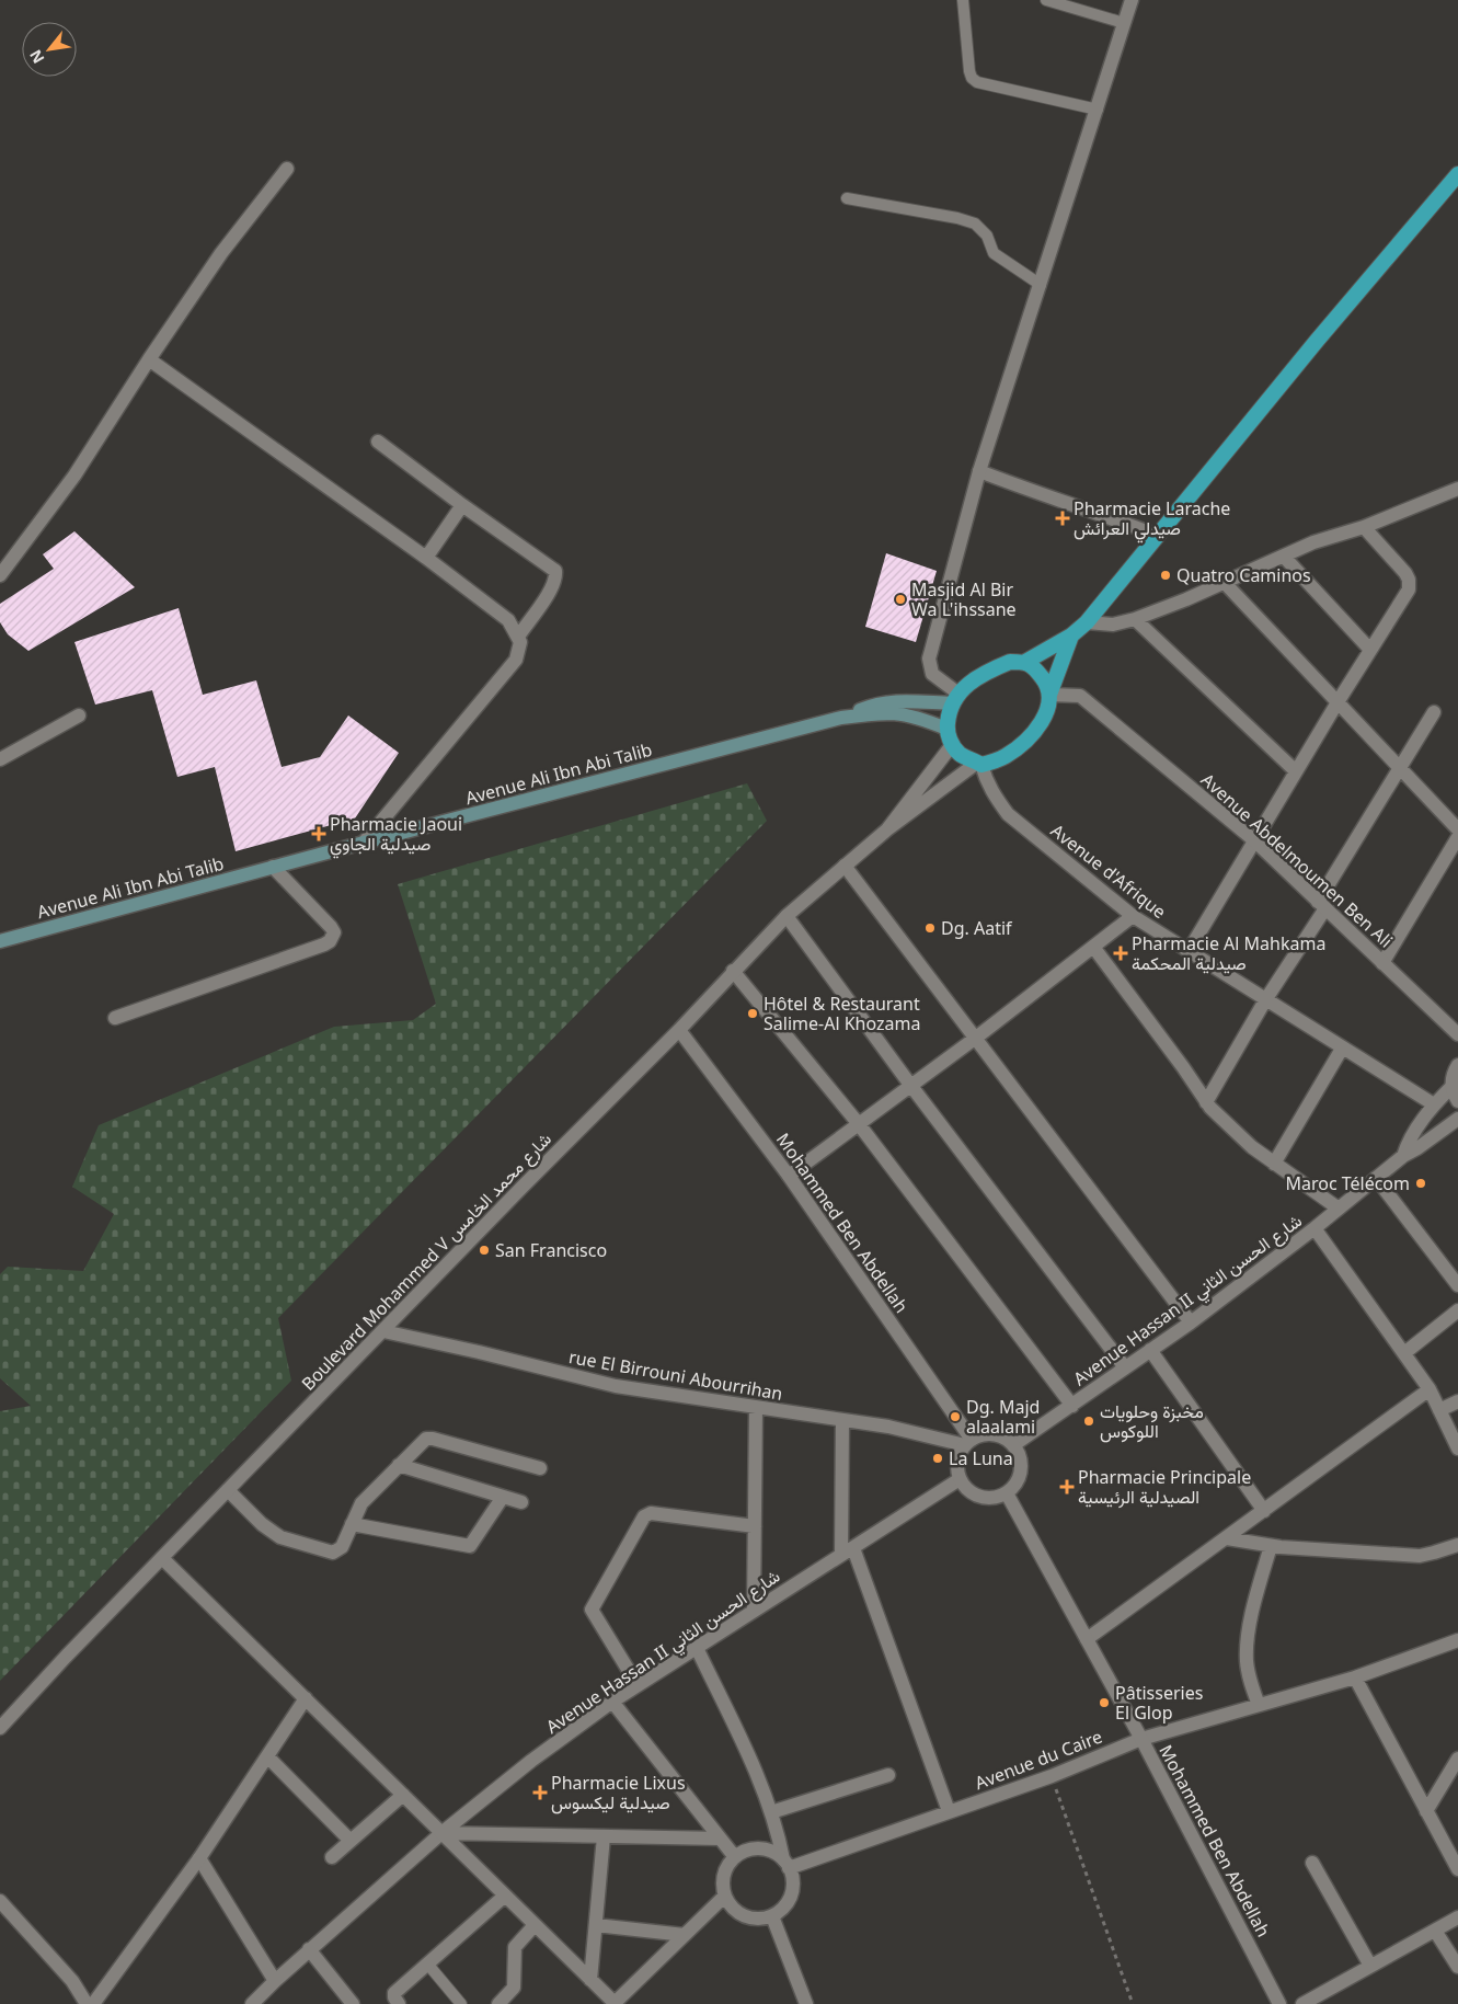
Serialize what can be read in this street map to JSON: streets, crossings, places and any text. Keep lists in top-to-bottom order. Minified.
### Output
{"streets":{"main road":["Avenue Ali Ibn Abi Talib"],"street":["Avenue Abdelmoumen Ben Ali","Avenue d'Afrique","Mohammed Ben Abdellah","Boulevard Mohammed V شارع محمد الخامس","Avenue Hassan II شارع الحسن الثاني","rue El Birrouni Abourrihan","Avenue du Caire"]},"crossings":[["Avenue Abdelmoumen Ben Ali","Avenue d'Afrique"],["Avenue Abdelmoumen Ben Ali","Boulevard Mohammed V شارع محمد الخامس"],["Avenue d'Afrique","Boulevard Mohammed V شارع محمد الخامس"],["Mohammed Ben Abdellah","Boulevard Mohammed V شارع محمد الخامس"],["Mohammed Ben Abdellah","Avenue Hassan II شارع الحسن الثاني"],["Mohammed Ben Abdellah","rue El Birrouni Abourrihan"],["Mohammed Ben Abdellah","Avenue du Caire"],["Boulevard Mohammed V شارع محمد الخامس","rue El Birrouni Abourrihan"],["Avenue Hassan II شارع الحسن الثاني","rue El Birrouni Abourrihan"]],"places":{"health":["Pharmacie Larache صيدلي العرائش","Pharmacie Jaoui صيدلية الجاوي","Pharmacie Al Mahkama صيدلية المحكمة","Pharmacie Principale الصيدلية الرئيسية","Pharmacie Lixus صيدلية ليكسوس"],"other":["Quatro Caminos","Masjid Al Bir Wa L'ihssane","Dg. Aatif","Hôtel & Restaurant Salime-Al Khozama","Maroc Télécom","San Francisco","Dg. Majd alaalami","مخبزة وحلويات اللوكوس","La Luna","Pâtisseries El Glop"]},"north":"bottom left"}
